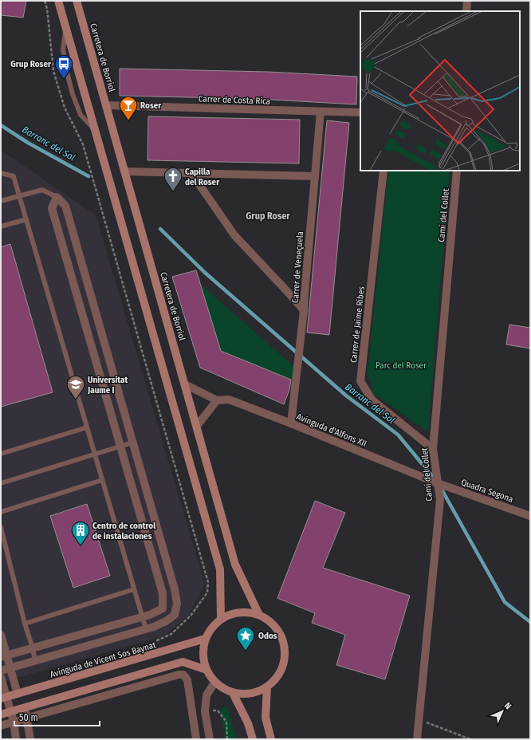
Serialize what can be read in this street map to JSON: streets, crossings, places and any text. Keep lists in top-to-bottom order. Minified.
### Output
{"streets":{"main road":["Carretera de Borriol","Avinguda de Vicent Sos Baynat"],"street":["Carrer de Costa Rica","Camí del Collet","Carrer de Veneçuela","Carrer de Jaime Ribes","Avinguda d'Alfons XII","Quadra Segona"]},"crossings":[["Carretera de Borriol","Carrer de Costa Rica"],["Carretera de Borriol","Avinguda d'Alfons XII"],["Carretera de Borriol","Avinguda de Vicent Sos Baynat"],["Carrer de Costa Rica","Carrer de Veneçuela"],["Camí del Collet","Carrer de Jaime Ribes"],["Camí del Collet","Avinguda d'Alfons XII"],["Camí del Collet","Quadra Segona"],["Carrer de Veneçuela","Avinguda d'Alfons XII"],["Avinguda d'Alfons XII","Quadra Segona"]],"districts":["Grup Roser"],"water":["Barranc del Sol"],"parks":["Parc del Roser"],"places":{"bus stop":["Grup Roser"],"bar":["Roser"],"church":["Capilla del Roser"],"school or university":["Universitat Jaume I"],"building":["Centro de control de instalaciones"],"place":["Odos"]},"scale_bar":"50 m","north":"top right"}
